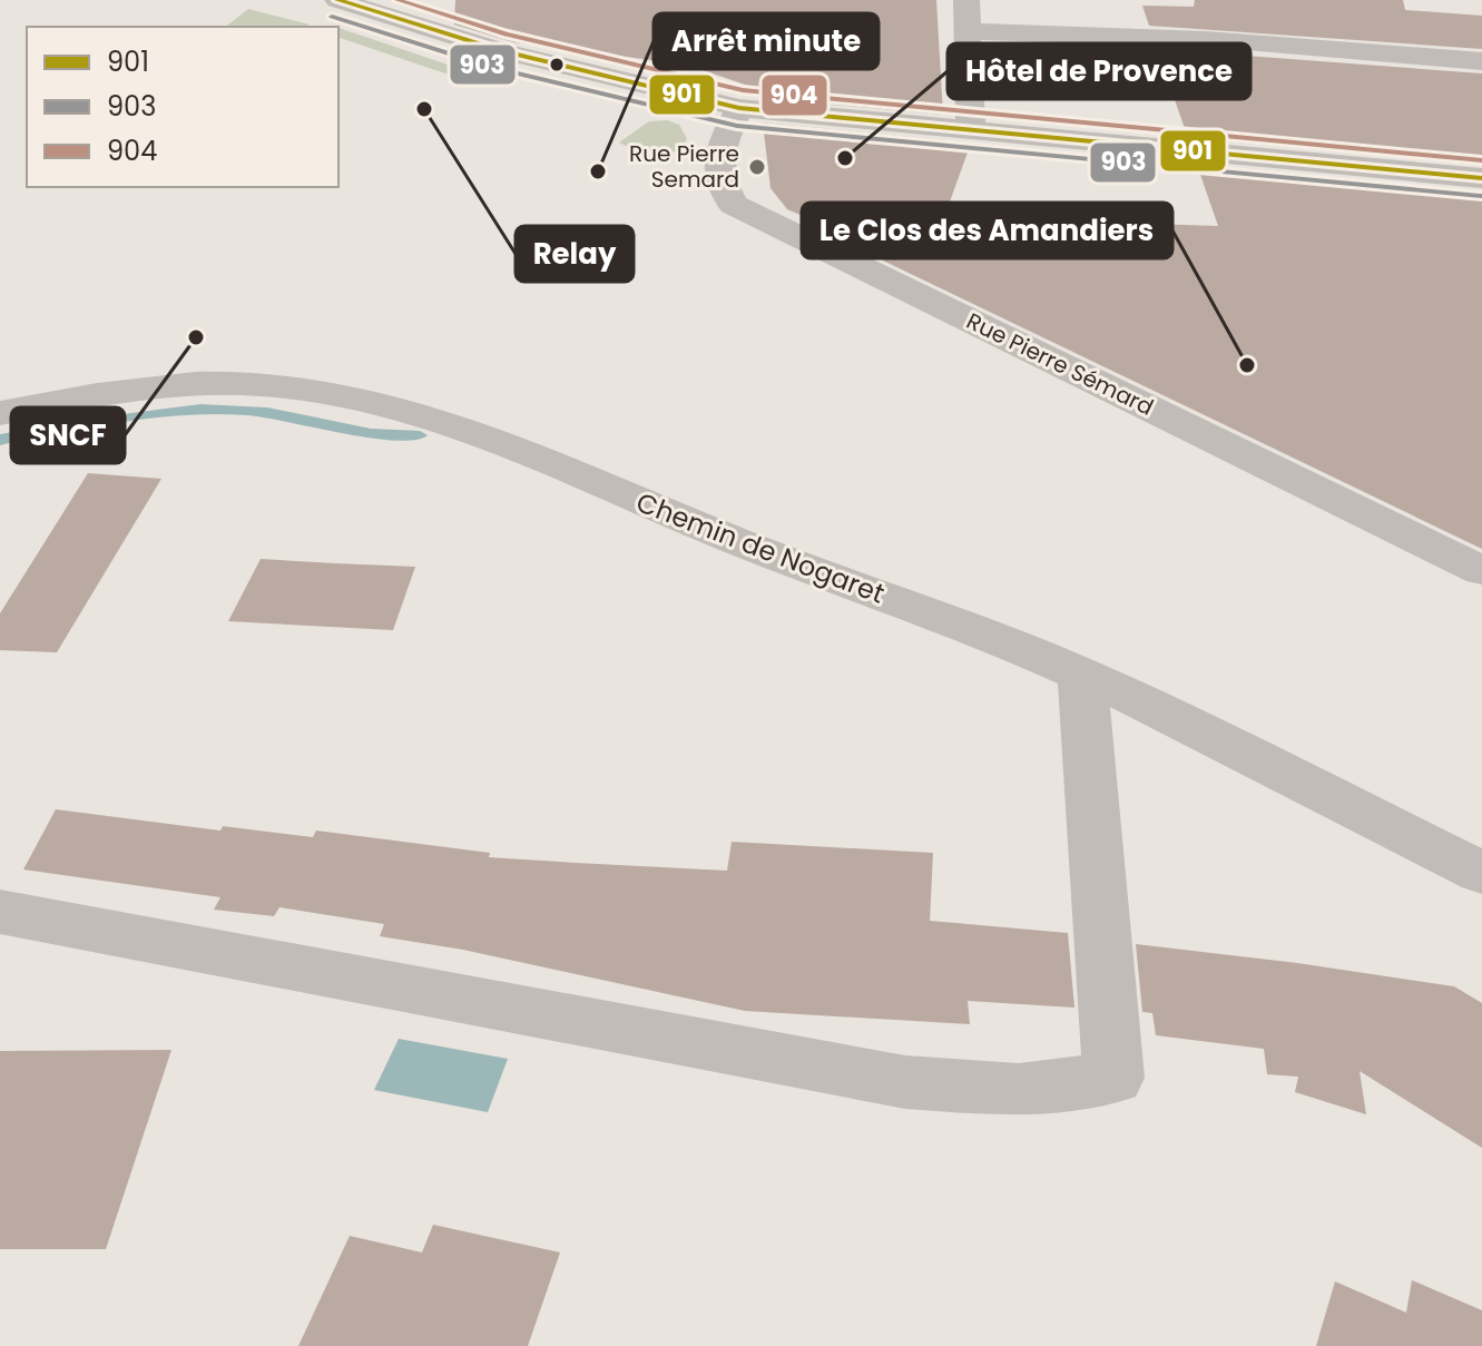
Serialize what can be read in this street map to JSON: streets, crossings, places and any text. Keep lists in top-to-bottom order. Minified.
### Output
{"streets":{"street":["Rue Pierre Sémard","Chemin de Nogaret"]},"places":["Relay","Hôtel de Provence","Rue Pierre Semard","Arrêt minute","SNCF","Le Clos des Amandiers"],"lines":["transit line 901","transit line 904","transit line 903"],"legend":["901","903","904"]}
